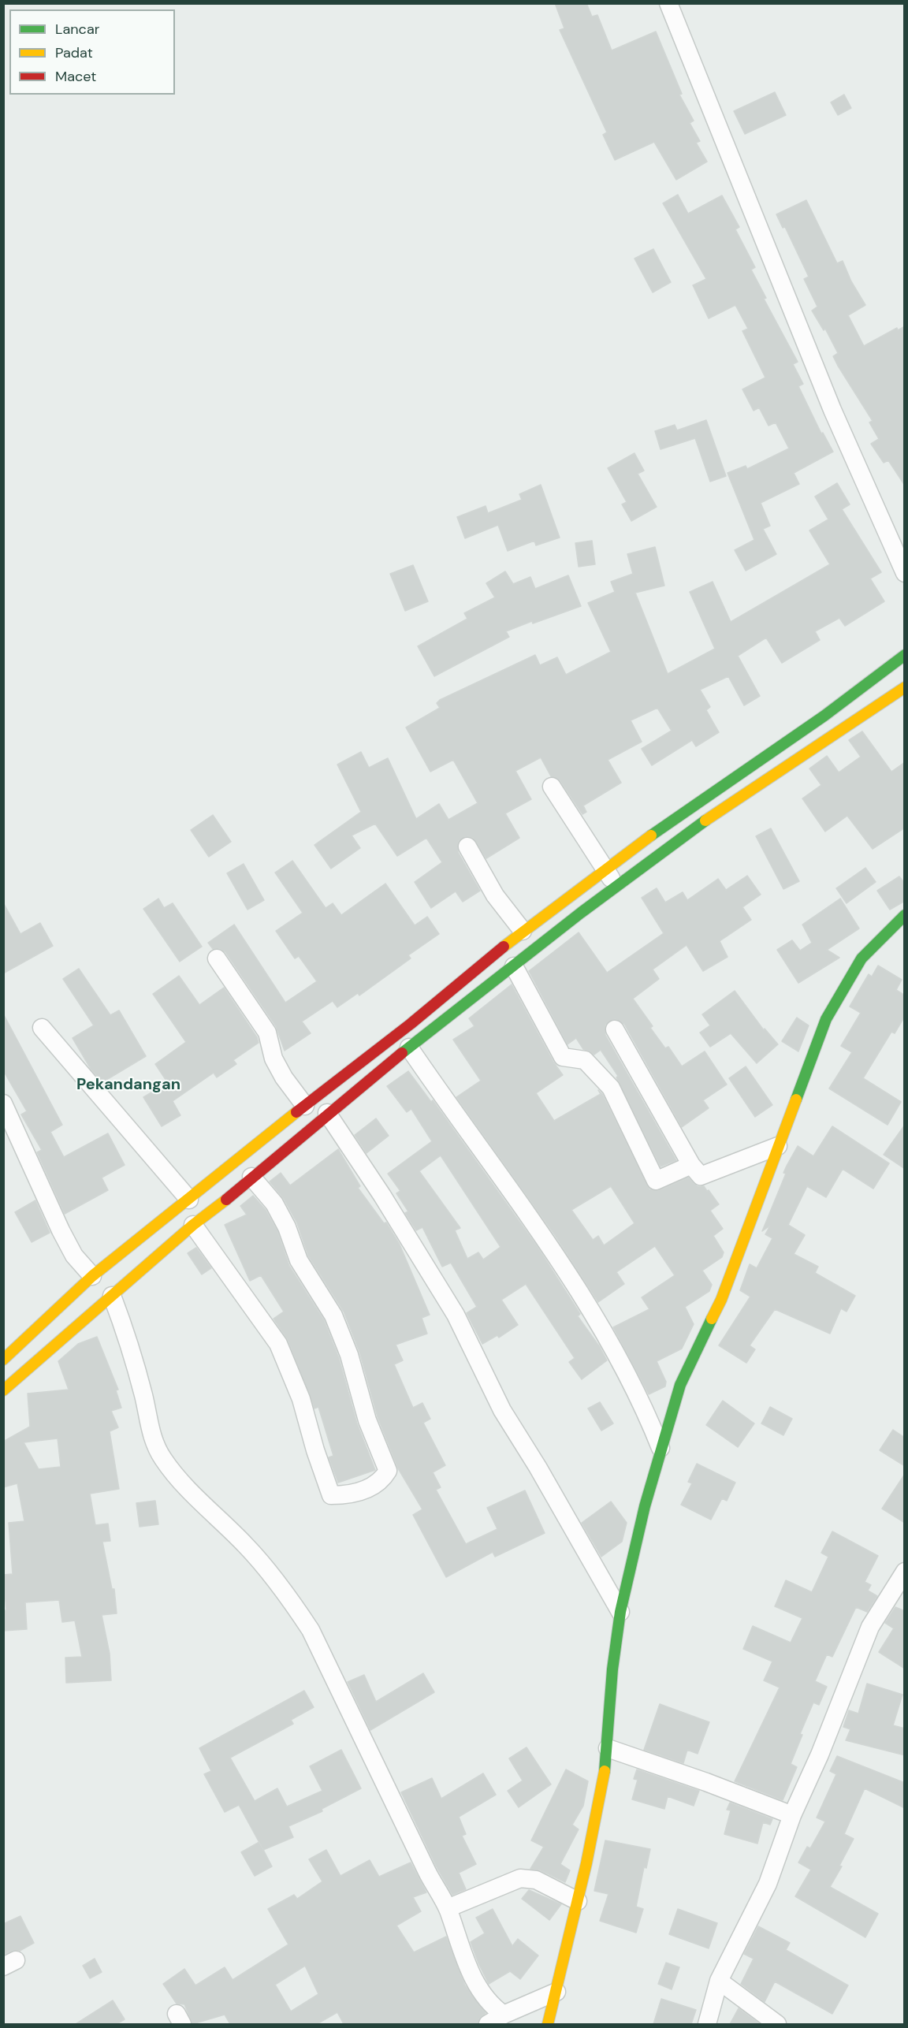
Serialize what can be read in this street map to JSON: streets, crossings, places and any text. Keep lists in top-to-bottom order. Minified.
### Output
{"districts":["Pekandangan"],"legend":["Lancar","Padat","Macet"]}
